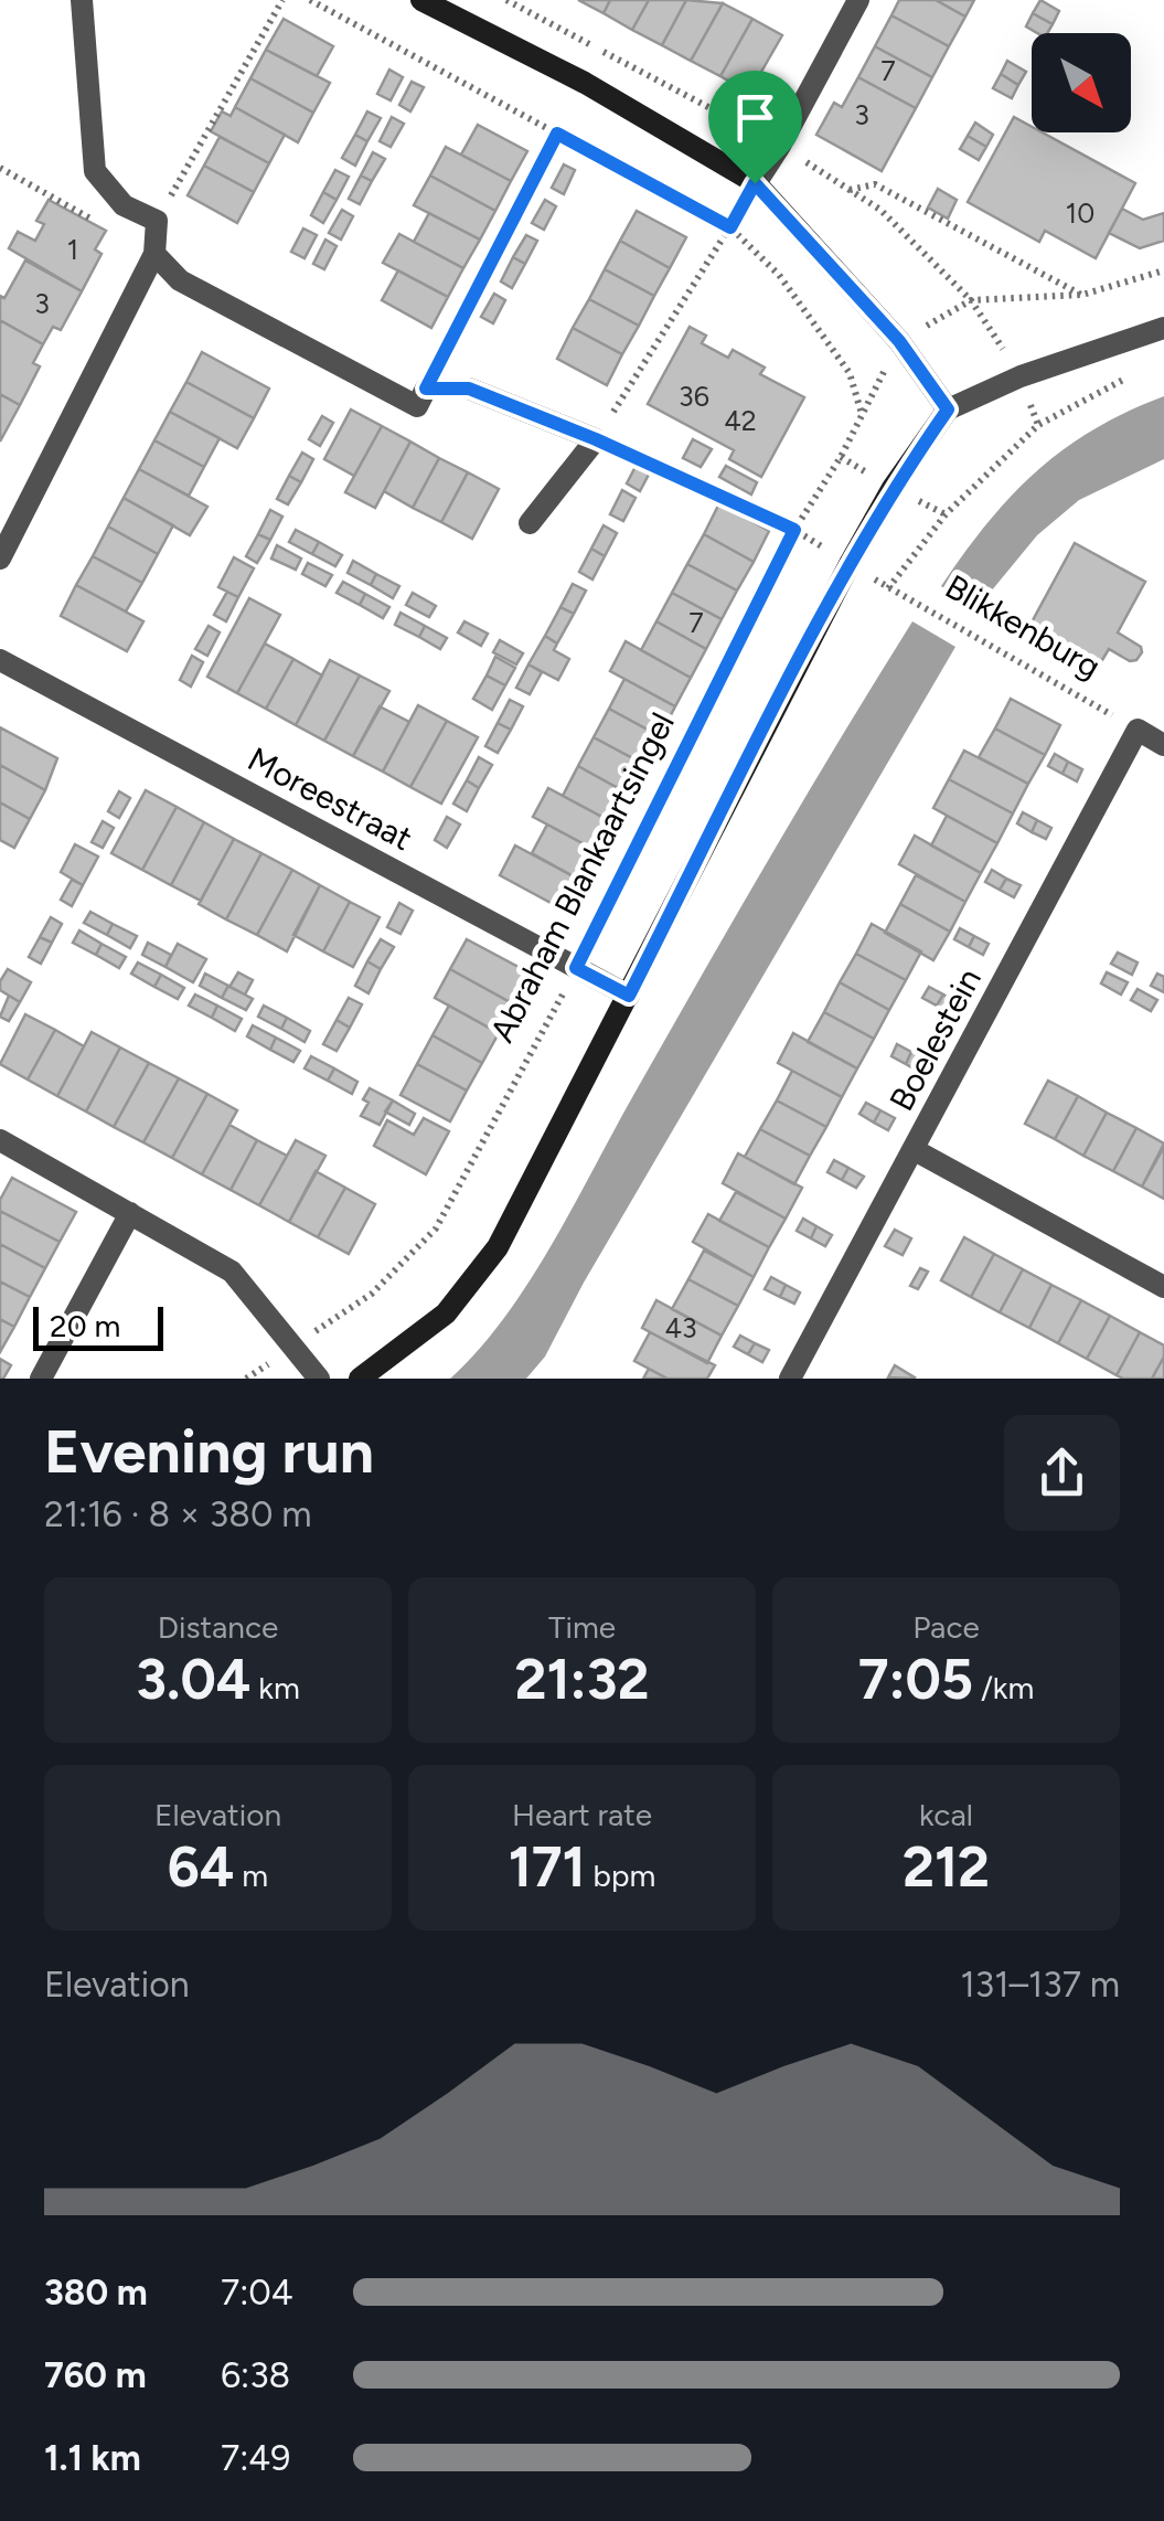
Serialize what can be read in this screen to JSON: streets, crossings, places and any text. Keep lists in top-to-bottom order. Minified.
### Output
{"streets":{"street":["Moreestraat","Boelestein"],"path":["Blikkenburg","Abraham Blankaartsingel"]},"crossings":[["Blikkenburg","Boelestein"],["Moreestraat","Abraham Blankaartsingel"]],"house_numbers":["7","3","10","1","3","36","42","7","43"],"scale_bar":"20 m","north":"bottom right","page":{"scale":"20 m","heading":["Evening run","21:16 · 8 × 380 m"],"stats":[["Distance","3.04 km"],["Time","21:32"],["Pace","7:05 /km"],["Elevation","64 m"],["Heart rate","171 bpm"],["kcal","212"]],"chart":["Elevation","131–137 m"],"list":[{"name":"380 m","note":"7:04"},{"name":"760 m","note":"6:38"},{"name":"1.1 km","note":"7:49"}]}}
